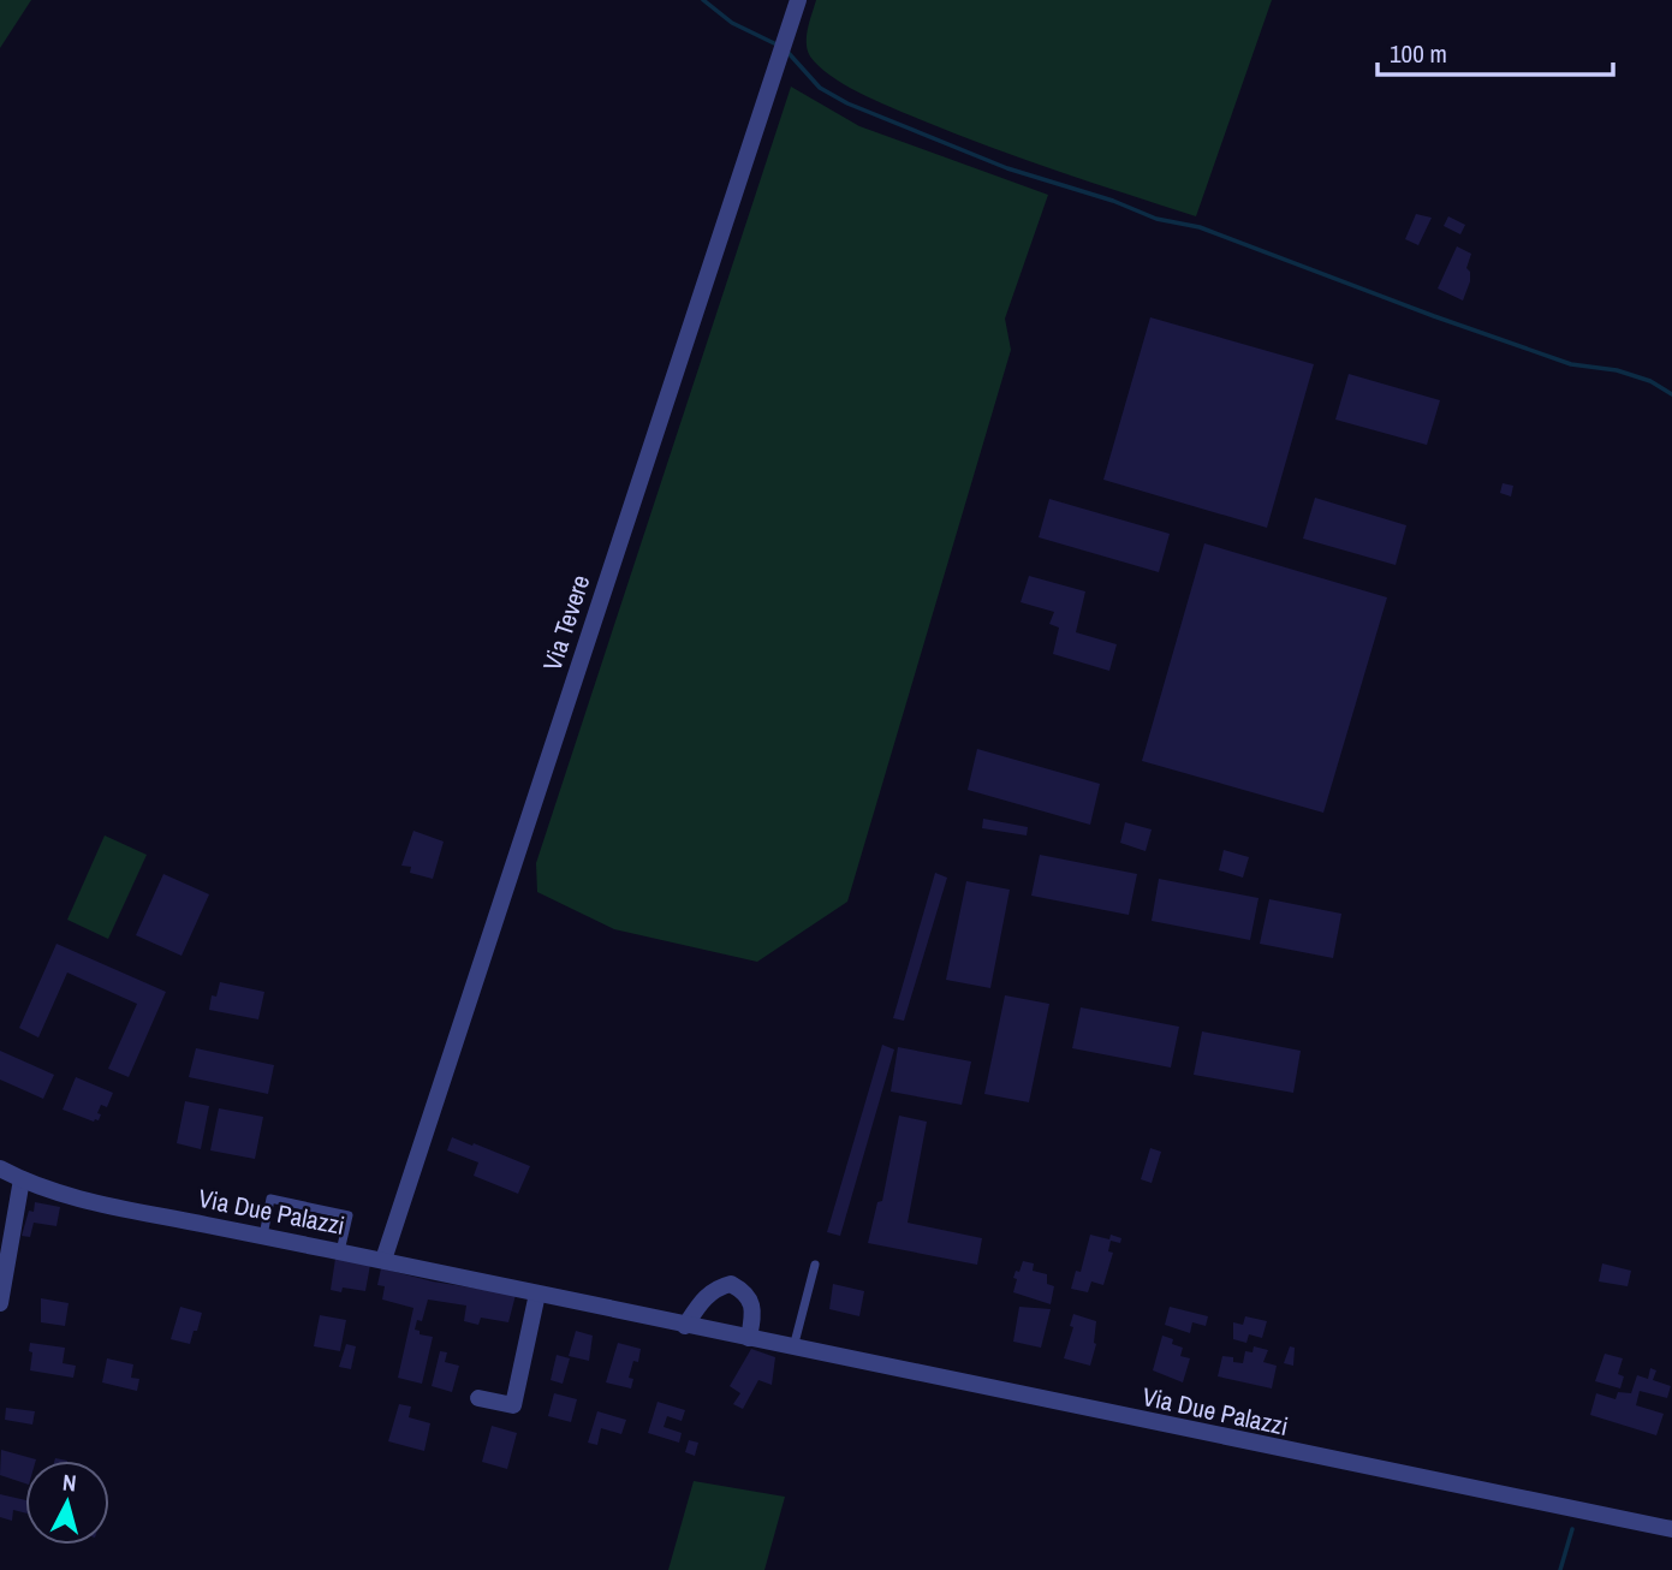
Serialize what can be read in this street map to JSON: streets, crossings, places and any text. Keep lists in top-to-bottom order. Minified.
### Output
{"streets":{"street":["Via Tevere","Via Due Palazzi"]},"crossings":[["Via Tevere","Via Due Palazzi"]],"scale_bar":"100 m","north":"top"}
